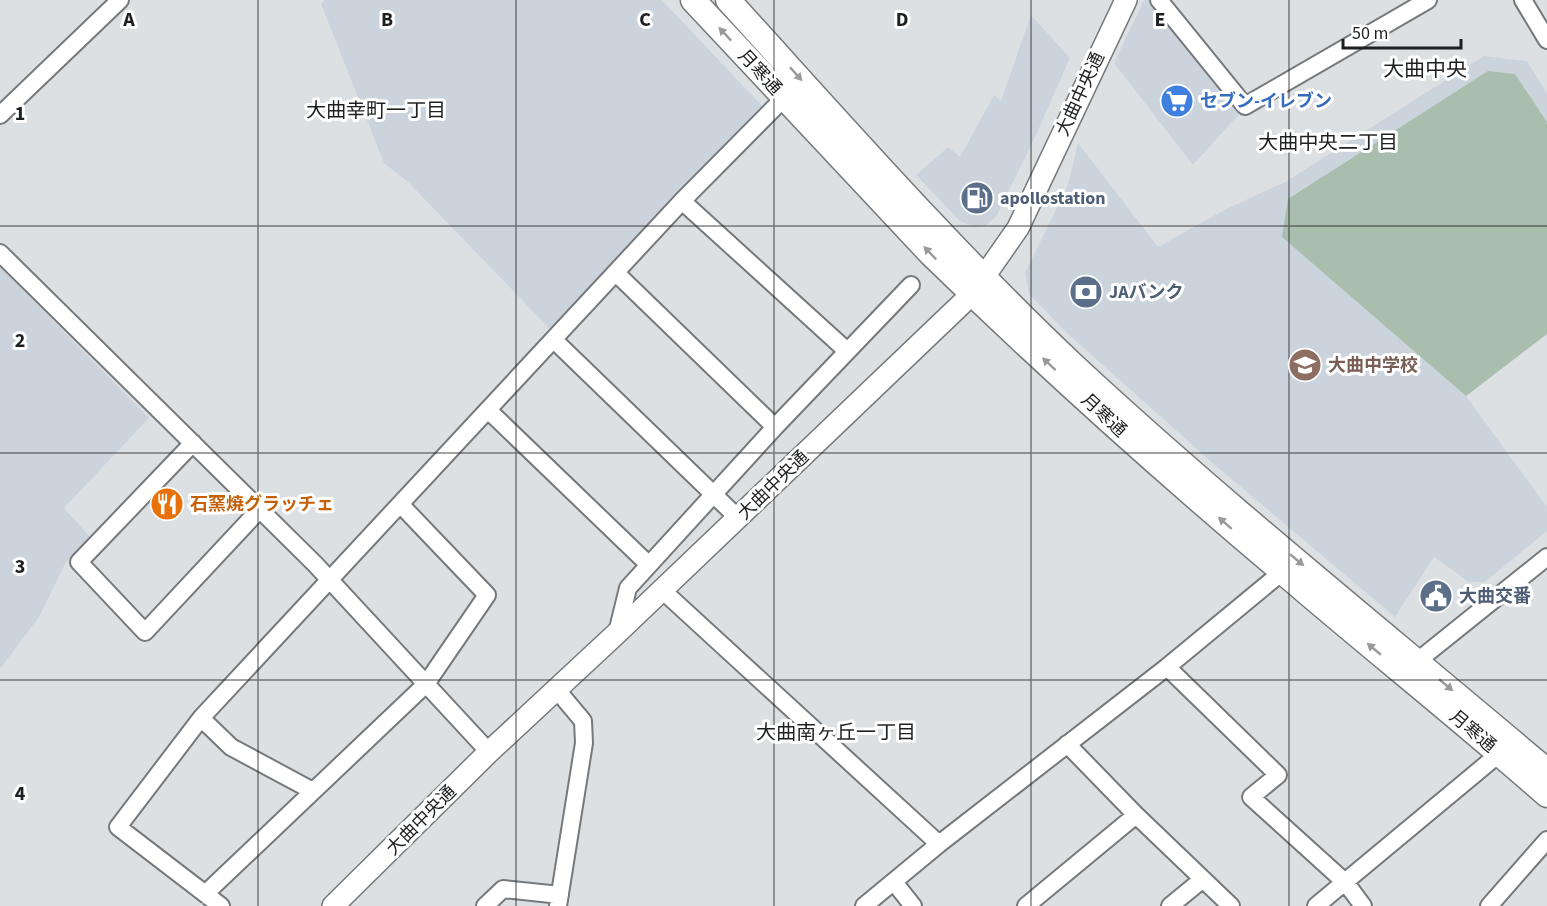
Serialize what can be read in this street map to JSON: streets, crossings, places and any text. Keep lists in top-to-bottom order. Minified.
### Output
{"streets":{"highway":["月寒通"],"main road":["大曲中央通"]},"crossings":[["月寒通","大曲中央通"]],"districts":["大曲中央","大曲幸町一丁目","大曲中央二丁目","大曲南ヶ丘一丁目"],"places":{"supermarket":["セブン-イレブン"],"fuel station":["apollostation"],"bank":["JAバンク"],"school or university":["大曲中学校"],"restaurant":["石窯焼グラッチェ"],"public building":["大曲交番"]},"scale_bar":"50 m","grid":{"columns":["A","B","C","D","E"],"rows":["1","2","3","4"]}}
